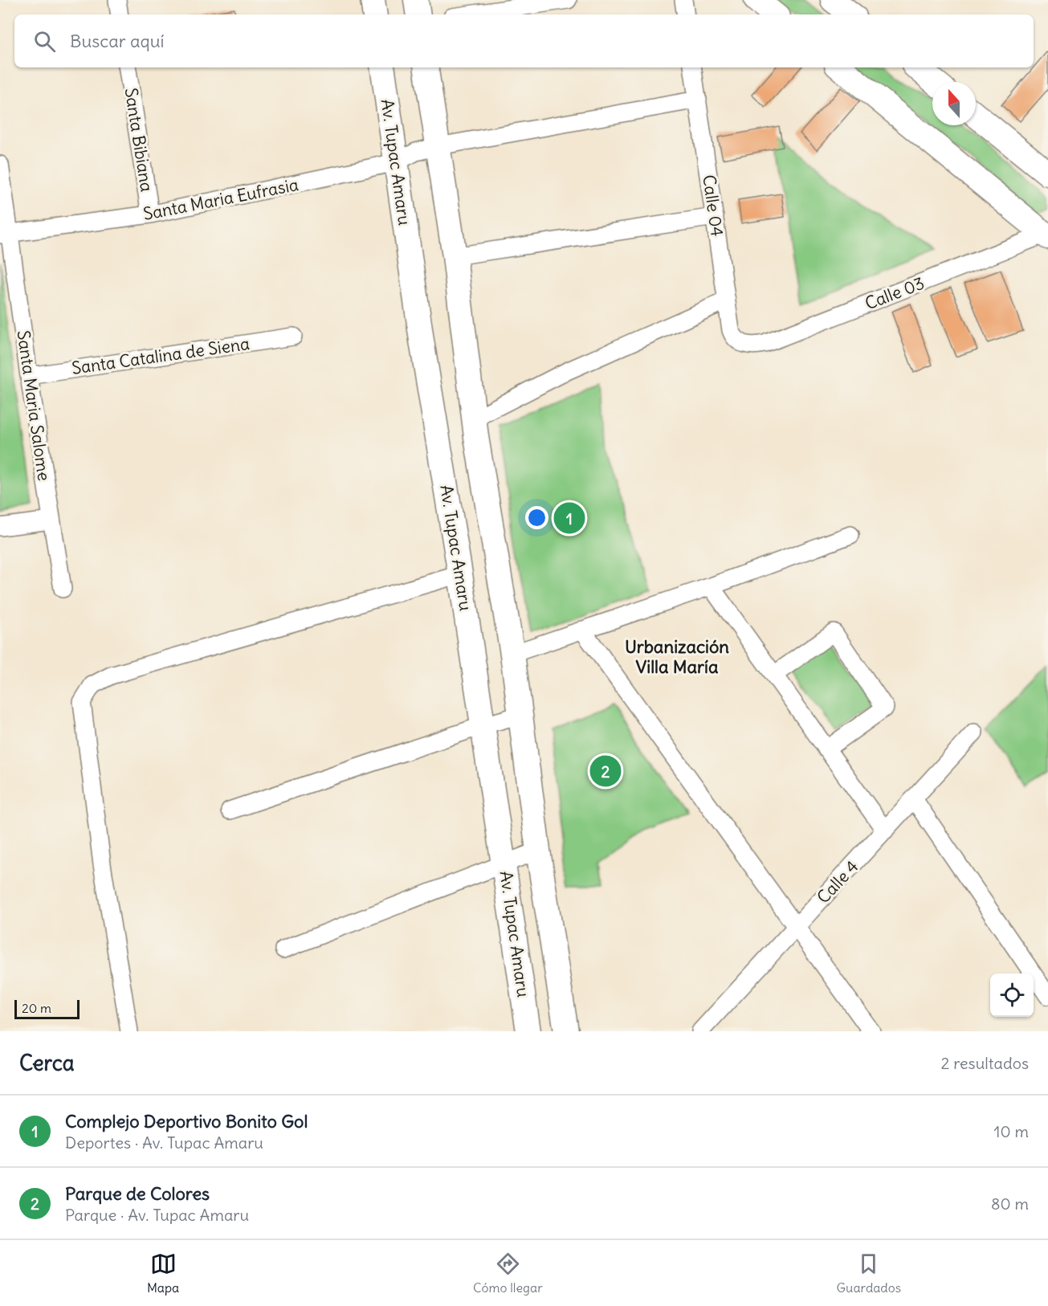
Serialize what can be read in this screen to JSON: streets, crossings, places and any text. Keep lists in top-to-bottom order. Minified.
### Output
{"streets":{"street":["Santa Bibiana","Av. Tupac Amaru","Santa Maria Eufrasia","Calle 04","Calle 03","Santa Catalina de Siena","Santa Maria Salome","Calle 4"]},"crossings":[["Santa Bibiana","Santa Maria Eufrasia"],["Av. Tupac Amaru","Santa Maria Eufrasia"],["Santa Maria Eufrasia","Calle 04"],["Santa Maria Eufrasia","Santa Maria Salome"],["Calle 04","Calle 03"],["Santa Catalina de Siena","Santa Maria Salome"]],"districts":["Urbanización Villa María"],"scale_bar":"20 m","north":"top","page":{"search":"Buscar aquí","pins":["1","2"],"scale":"20 m","heading":["Cerca","2 resultados"],"list":[{"mark":"1","name":"Complejo Deportivo Bonito Gol","note":"Deportes · Av. Tupac Amaru","value":"10 m"},{"mark":"2","name":"Parque de Colores","note":"Parque · Av. Tupac Amaru","value":"80 m"}],"nav":["Mapa","Cómo llegar","Guardados"]}}
